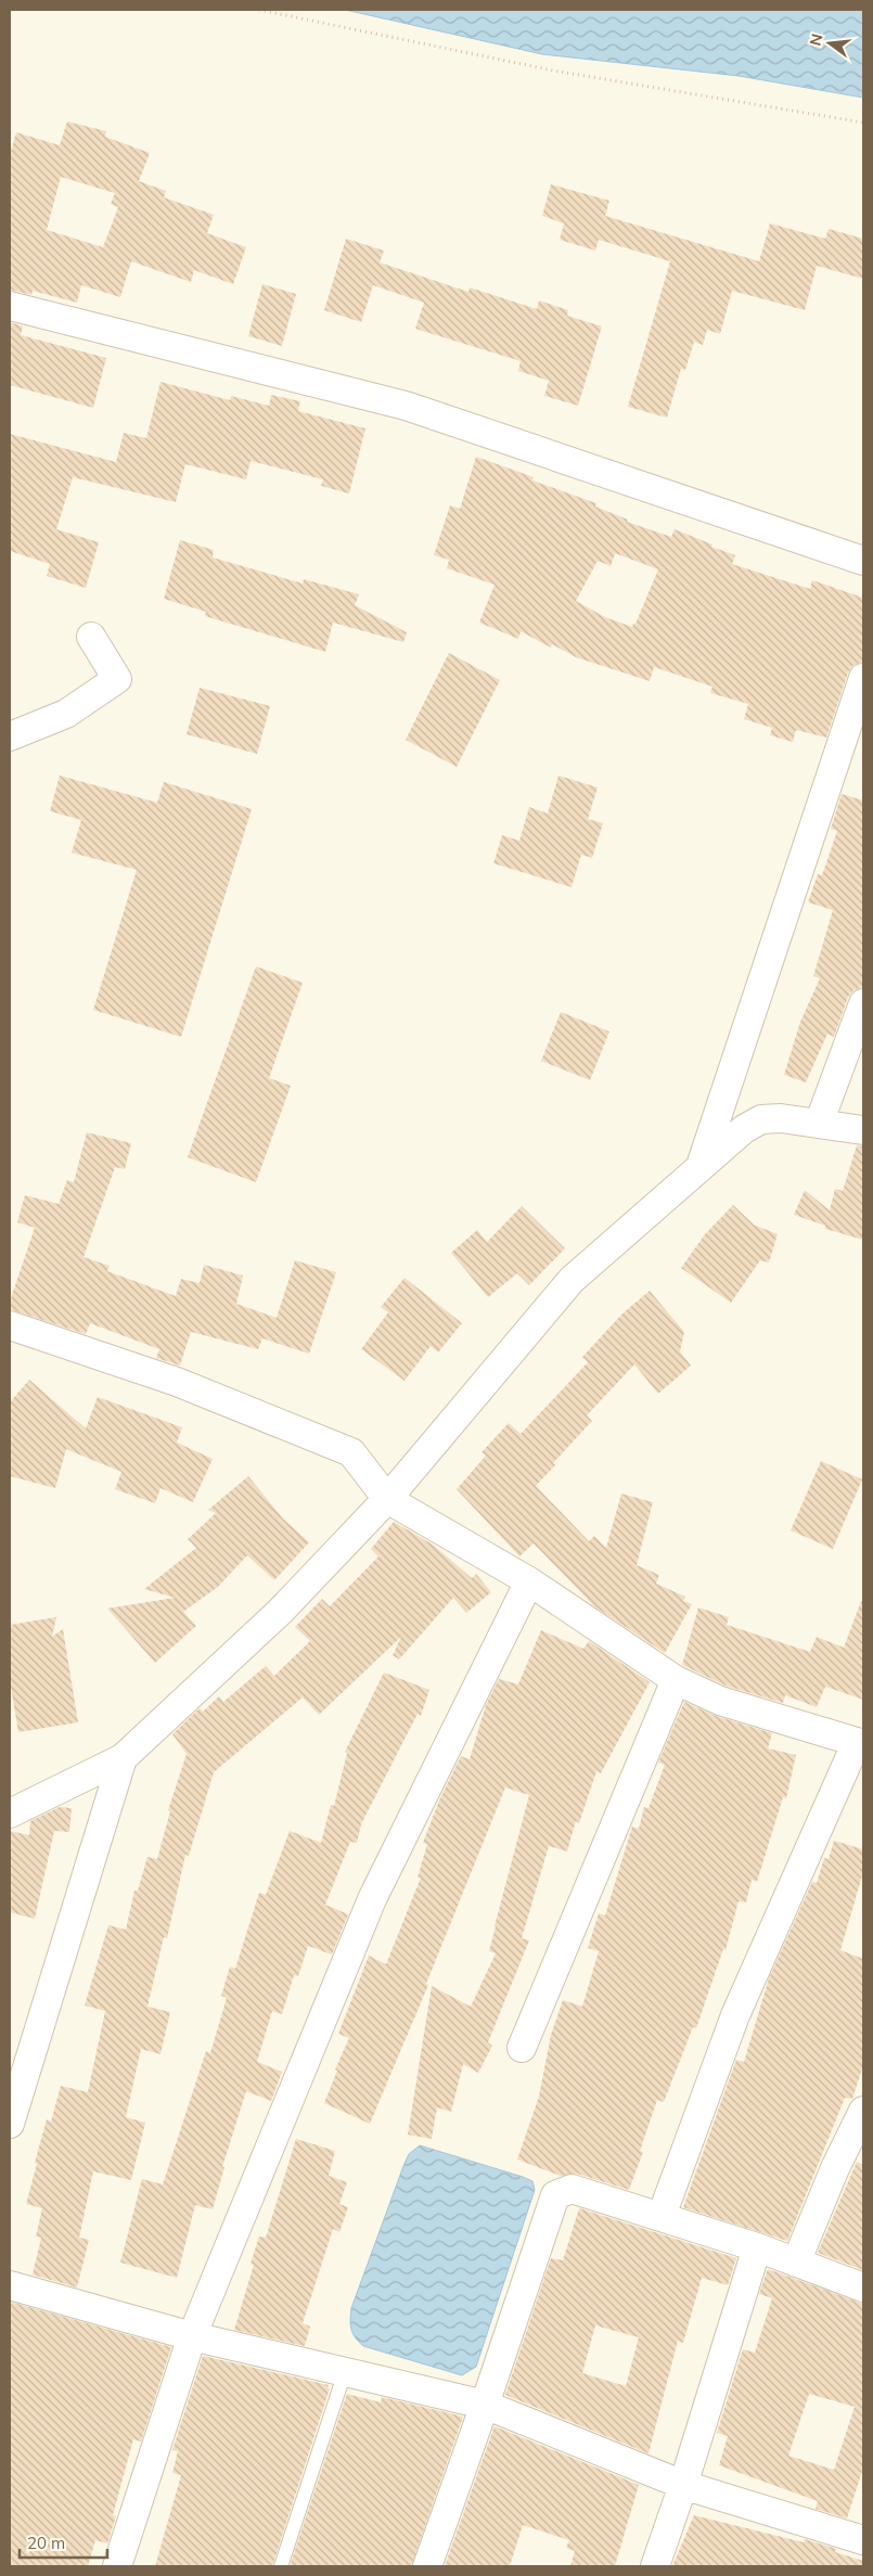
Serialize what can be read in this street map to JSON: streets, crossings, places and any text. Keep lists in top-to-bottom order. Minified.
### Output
{"scale_bar":"20 m","north":"left"}
